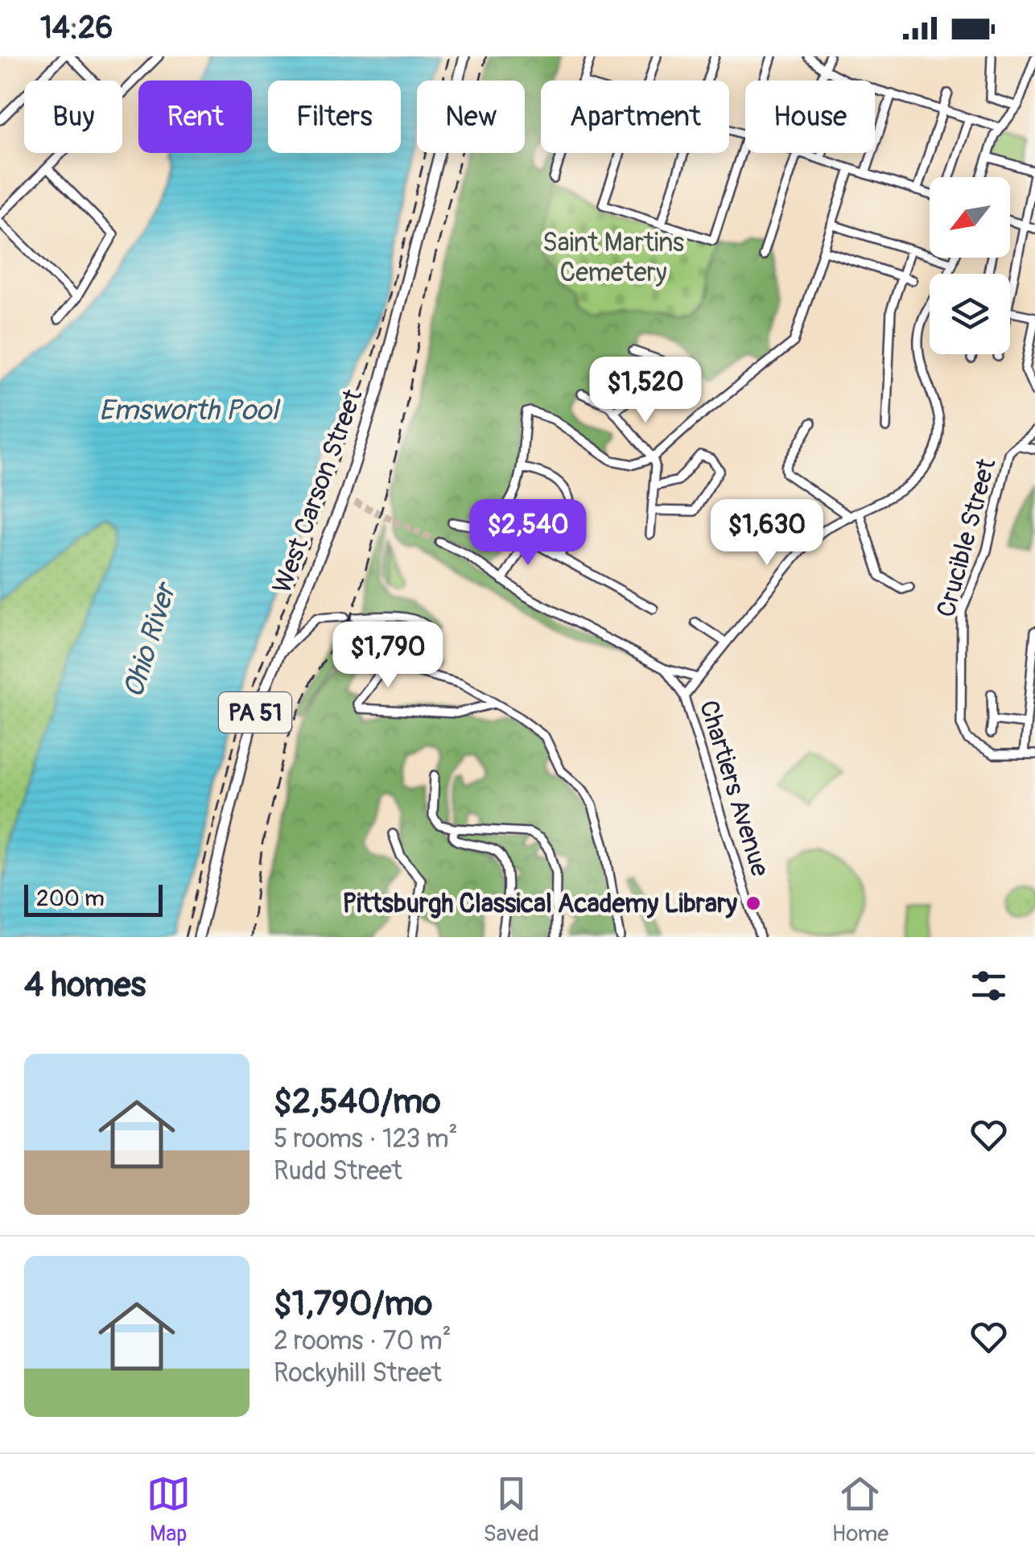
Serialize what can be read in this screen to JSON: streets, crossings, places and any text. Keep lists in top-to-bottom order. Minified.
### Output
{"streets":{"main road":["West Carson Street","PA 51"],"street":["Crucible Street","Chartiers Avenue"]},"water":["Emsworth Pool","Ohio River"],"parks":["Saint Martins Cemetery"],"places":["Pittsburgh Classical Academy Library"],"scale_bar":"200 m","north":"bottom left","page":{"status":"14:26","chip":["Buy","Rent","Filters","New","Apartment","House"],"price":["$1,520","$2,540","$1,630","$1,790"],"scale":"200 m","heading":"4 homes","list":[{"name":"$2,540/mo","note":"5 rooms · 123 m² · Rudd Street"},{"name":"$1,790/mo","note":"2 rooms · 70 m² · Rockyhill Street"}],"tabs":["Map","Saved","Home"]}}
